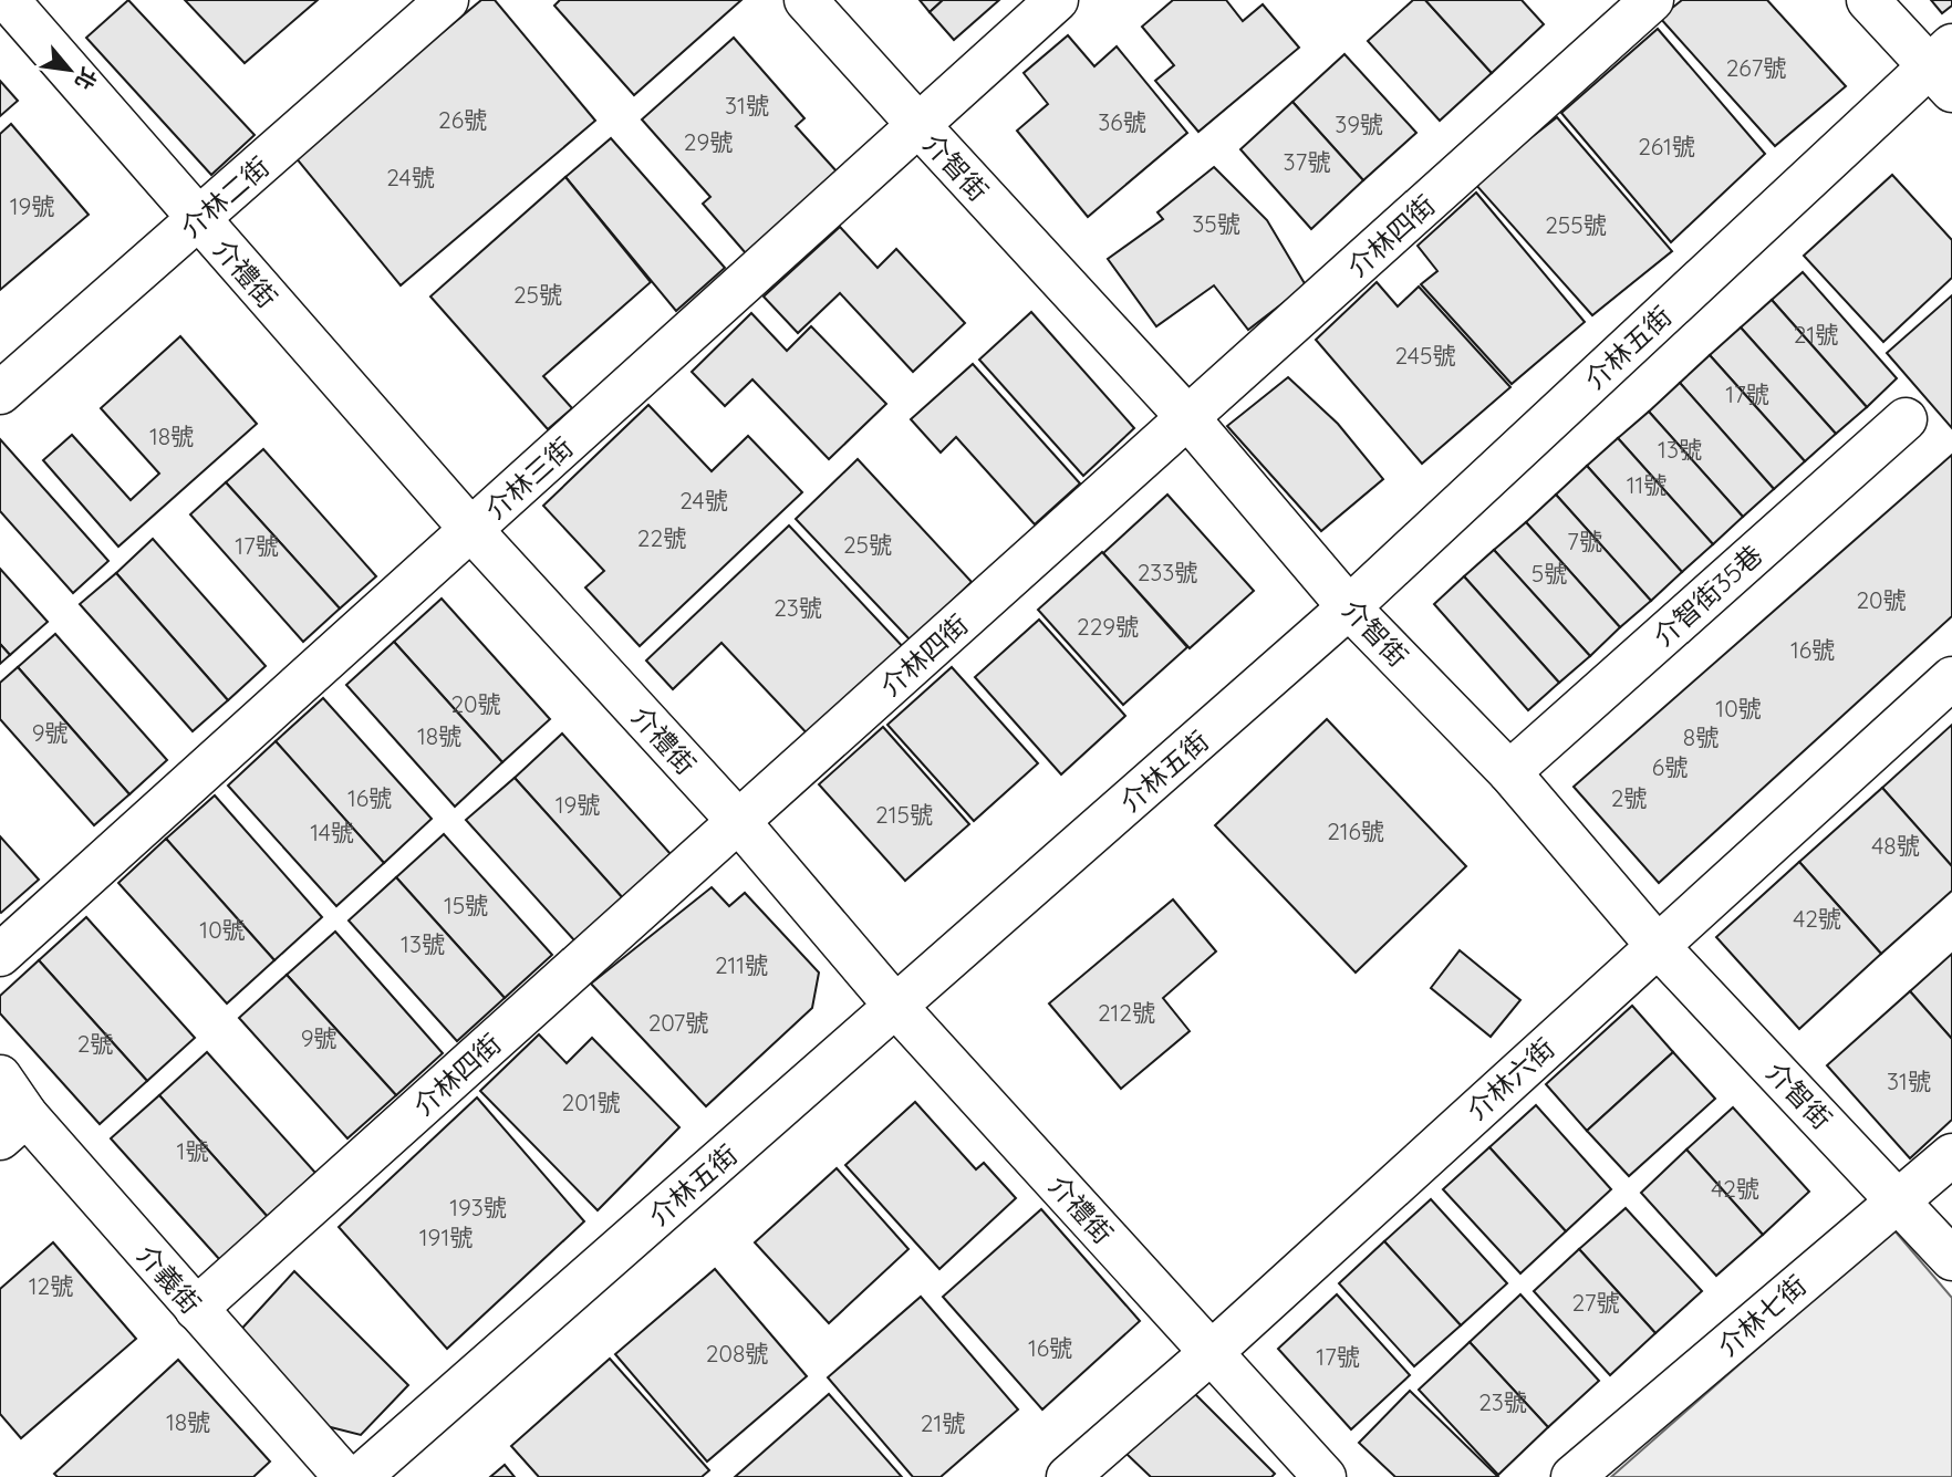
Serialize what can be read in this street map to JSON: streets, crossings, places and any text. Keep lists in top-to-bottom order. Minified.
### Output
{"streets":{"street":["介智街","介林二街","介林四街","介禮街","介林五街","介林三街","介智街35巷","介林六街","介義街","介林七街"]},"crossings":[["介智街","介林四街"],["介智街","介林五街"],["介智街","介林三街"],["介智街","介智街35巷"],["介智街","介林六街"],["介智街","介林七街"],["介林二街","介禮街"],["介林四街","介禮街"],["介林四街","介義街"],["介禮街","介林五街"],["介禮街","介林三街"],["介禮街","介林六街"]],"house_numbers":["267號","31號","26號","36號","39號","29號","261號","37號","24號","19號","35號","255號","25號","21號","245號","17號","18號","13號","11號","24號","22號","7號","25號","17號","233號","5號","20號","23號","229號","16號","20號","10號","9號","18號","8號","6號","16號","2號","19號","215號","216號","14號","48號","15號","42號","10號","13號","211號","212號","207號","9號","2號","31號","201號","1號","42號","193號","191號","12號","27號","16號","208號","17號","23號","18號","21號"],"north":"bottom right"}
